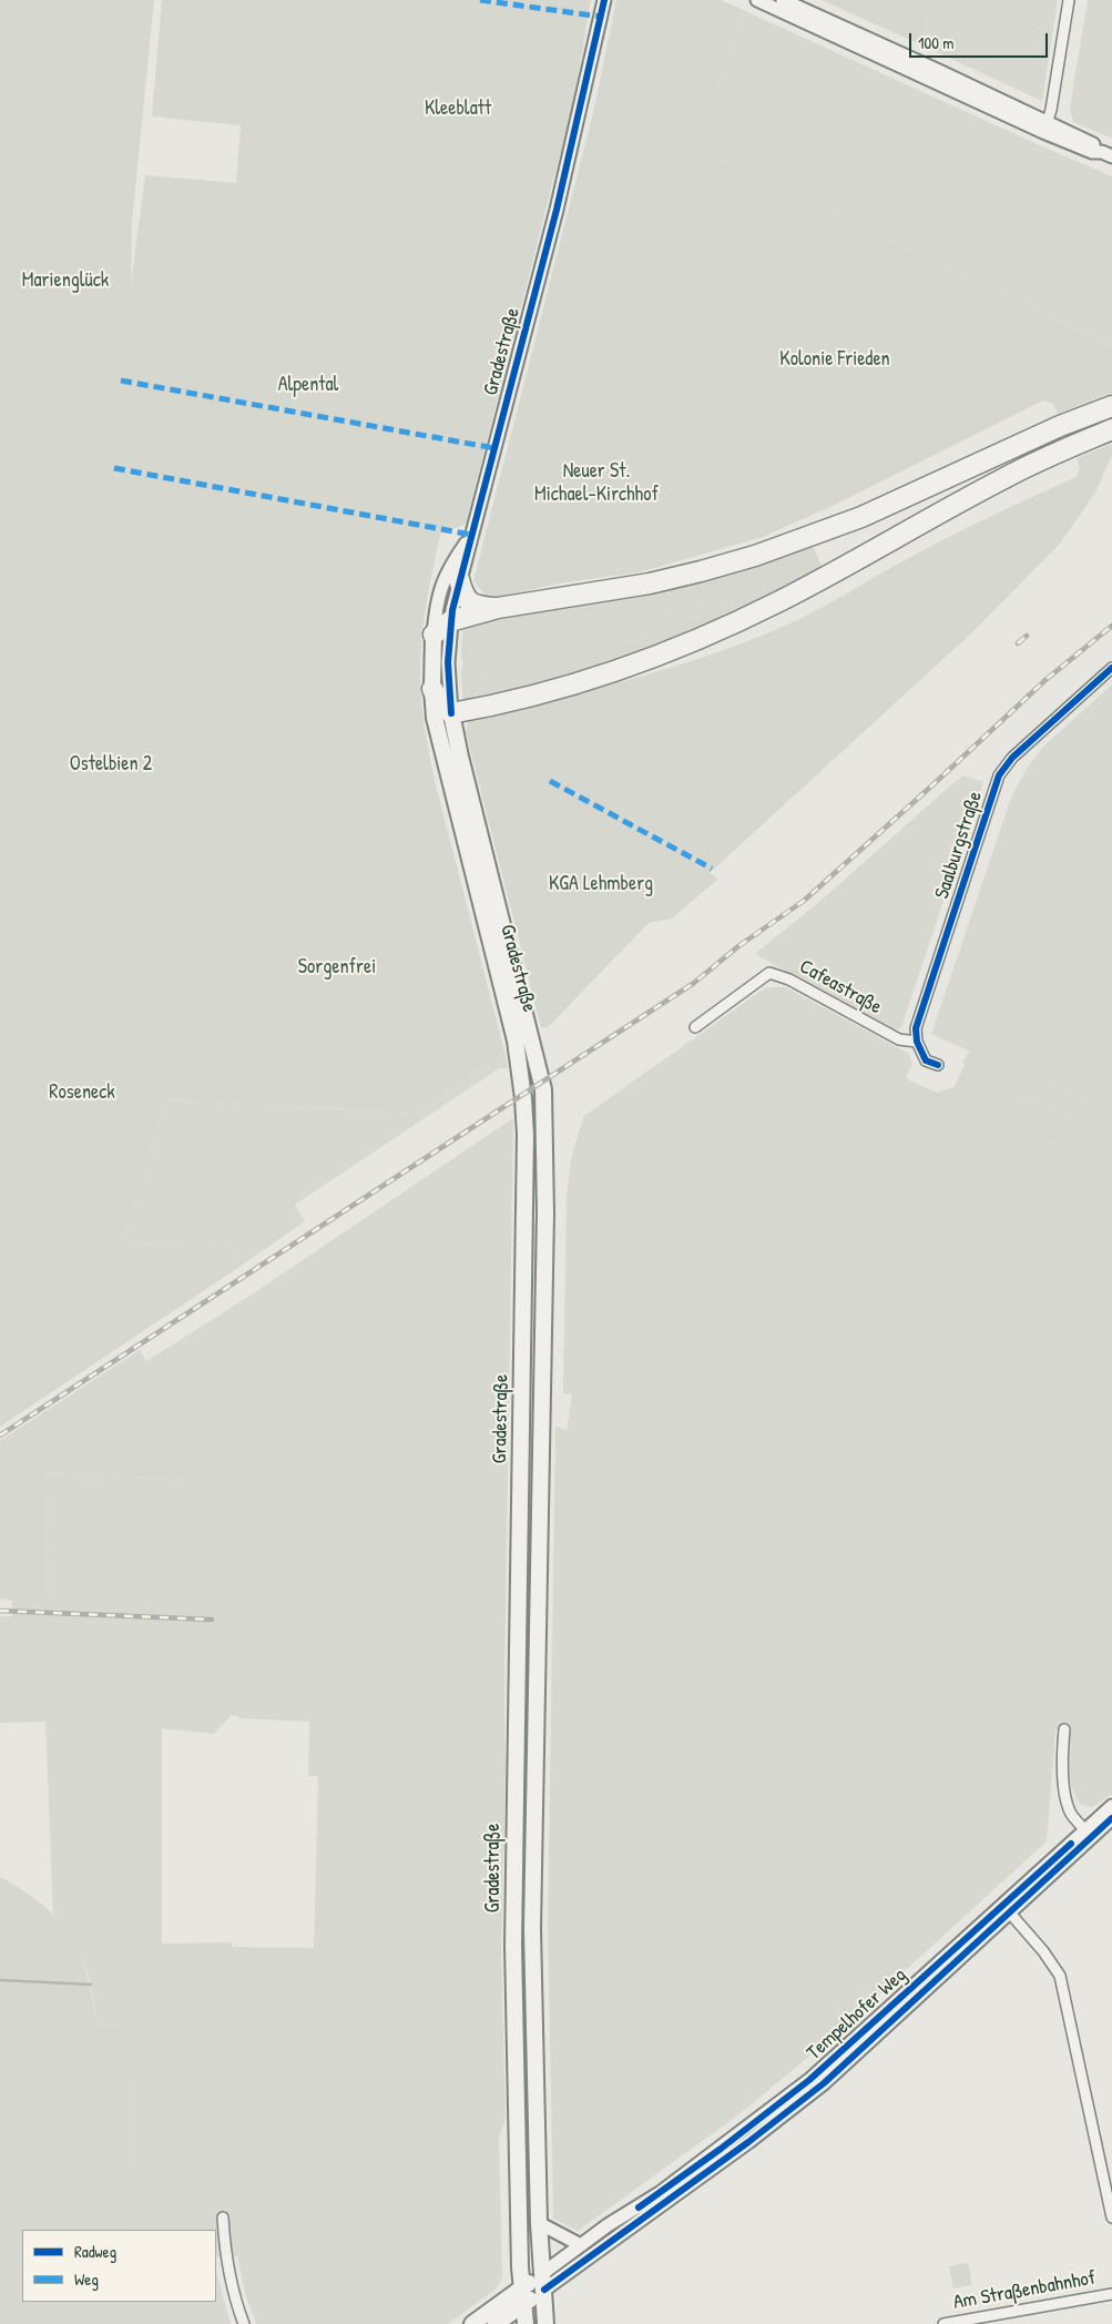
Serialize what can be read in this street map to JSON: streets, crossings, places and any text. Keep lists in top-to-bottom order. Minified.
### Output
{"streets":{"main road":["Gradestraße","Tempelhofer Weg"],"street":["Saalburgstraße","Cafeastraße","Am Straßenbahnhof"]},"crossings":[["Gradestraße","Tempelhofer Weg"],["Saalburgstraße","Cafeastraße"]],"parks":["Kleeblatt","Marienglück","Kolonie Frieden","Alpental","Neuer St. Michael-Kirchhof","Ostelbien 2","KGA Lehmberg","Sorgenfrei","Roseneck"],"legend":["Radweg","Weg"],"scale_bar":"100 m"}
